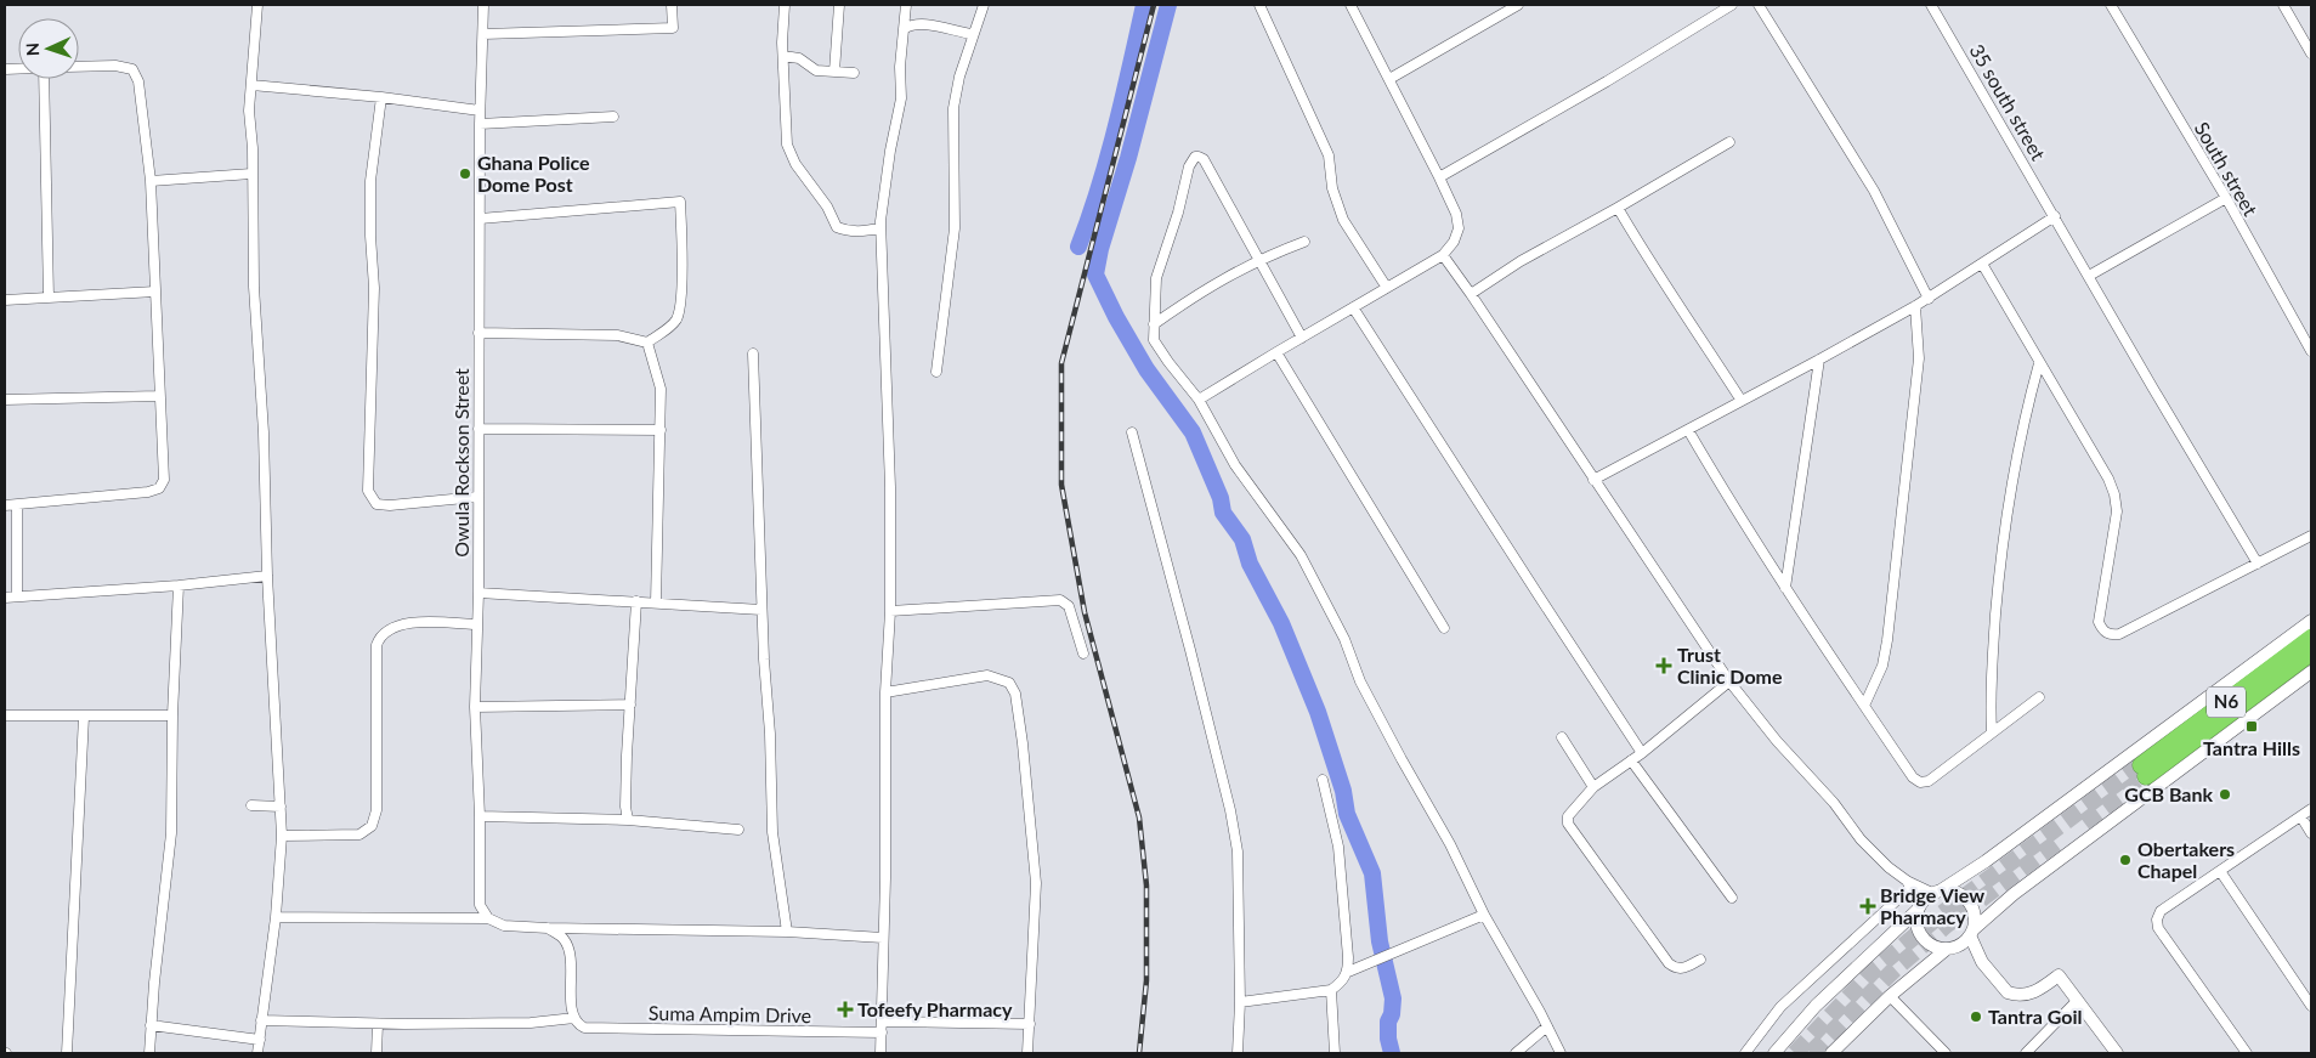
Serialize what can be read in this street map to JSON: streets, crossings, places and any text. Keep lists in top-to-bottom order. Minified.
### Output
{"streets":{"highway":["N6"],"street":["35 south street","South street","Owula Rockson Street","Suma Ampim Drive"]},"places":{"other":["Ghana Police Dome Post","GCB Bank","Obertakers Chapel","Tantra Goil"],"health":["Trust Clinic Dome","Bridge View Pharmacy","Tofeefy Pharmacy"],"transit":["Tantra Hills"]},"north":"left"}
